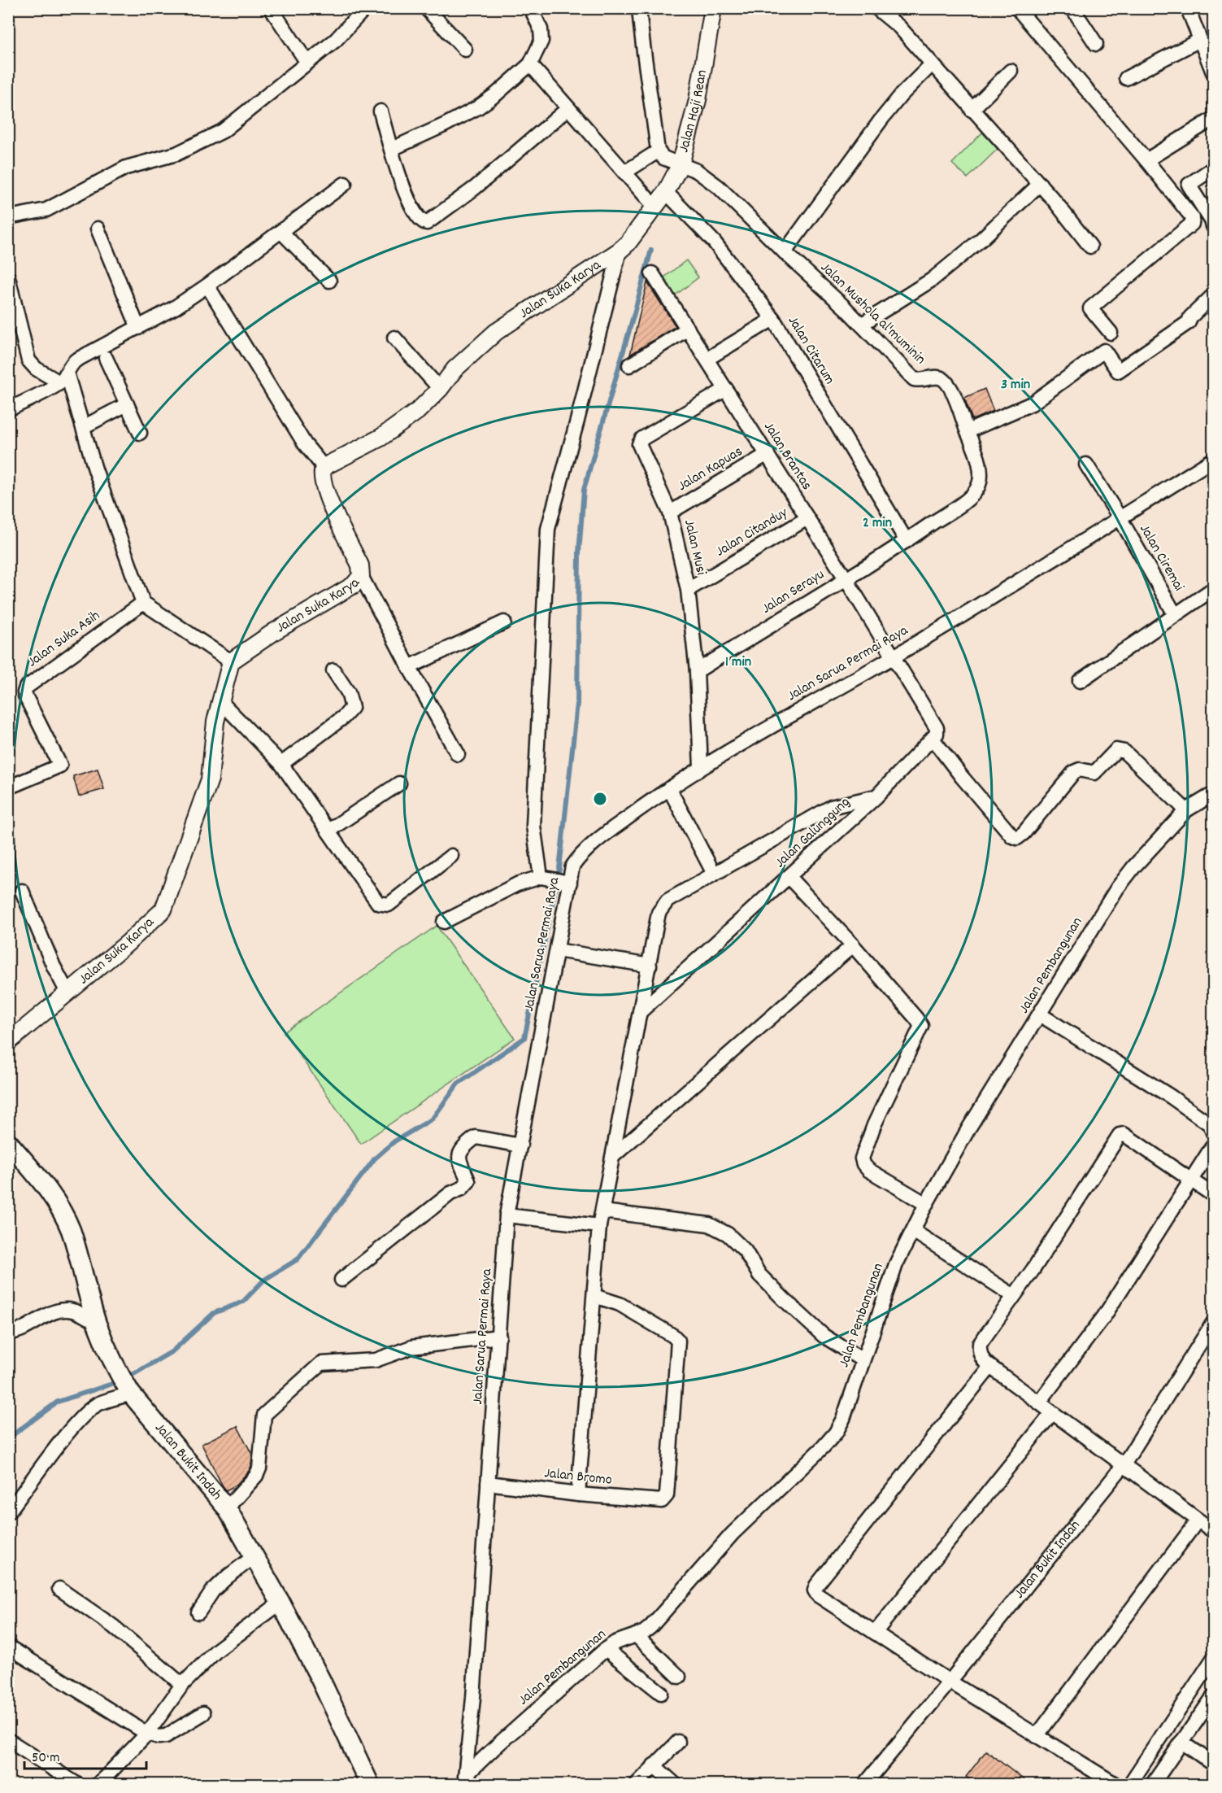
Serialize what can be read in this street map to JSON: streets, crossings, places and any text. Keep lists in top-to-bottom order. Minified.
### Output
{"streets":{"main road":["Jalan Bukit Indah"],"street":["Jalan Haji Rean","Jalan Suka Karya","Jalan Mushola al'muminin","Jalan Citarum","Jalan Brantas","Jalan Kapuas","Jalan Citanduy","Jalan Musi","Jalan Ciremai","Jalan Serayu","Jalan Suka Asih","Jalan Sarua Permai Raya","Jalan Galunggung","Jalan Pembangunan","Jalan Bromo"]},"crossings":[["Jalan Haji Rean","Jalan Suka Karya"],["Jalan Haji Rean","Jalan Mushola al'muminin"],["Jalan Haji Rean","Jalan Citarum"],["Jalan Mushola al'muminin","Jalan Citarum"],["Jalan Mushola al'muminin","Jalan Serayu"],["Jalan Citarum","Jalan Serayu"],["Jalan Brantas","Jalan Kapuas"],["Jalan Brantas","Jalan Citanduy"],["Jalan Brantas","Jalan Musi"],["Jalan Brantas","Jalan Serayu"],["Jalan Brantas","Jalan Sarua Permai Raya"],["Jalan Kapuas","Jalan Musi"],["Jalan Citanduy","Jalan Musi"],["Jalan Musi","Jalan Serayu"],["Jalan Musi","Jalan Sarua Permai Raya"],["Jalan Ciremai","Jalan Sarua Permai Raya"],["Jalan Sarua Permai Raya","Jalan Pembangunan"],["Jalan Sarua Permai Raya","Jalan Bromo"]],"scale_bar":"50 m","rings":["3 min","2 min","1 min"]}
